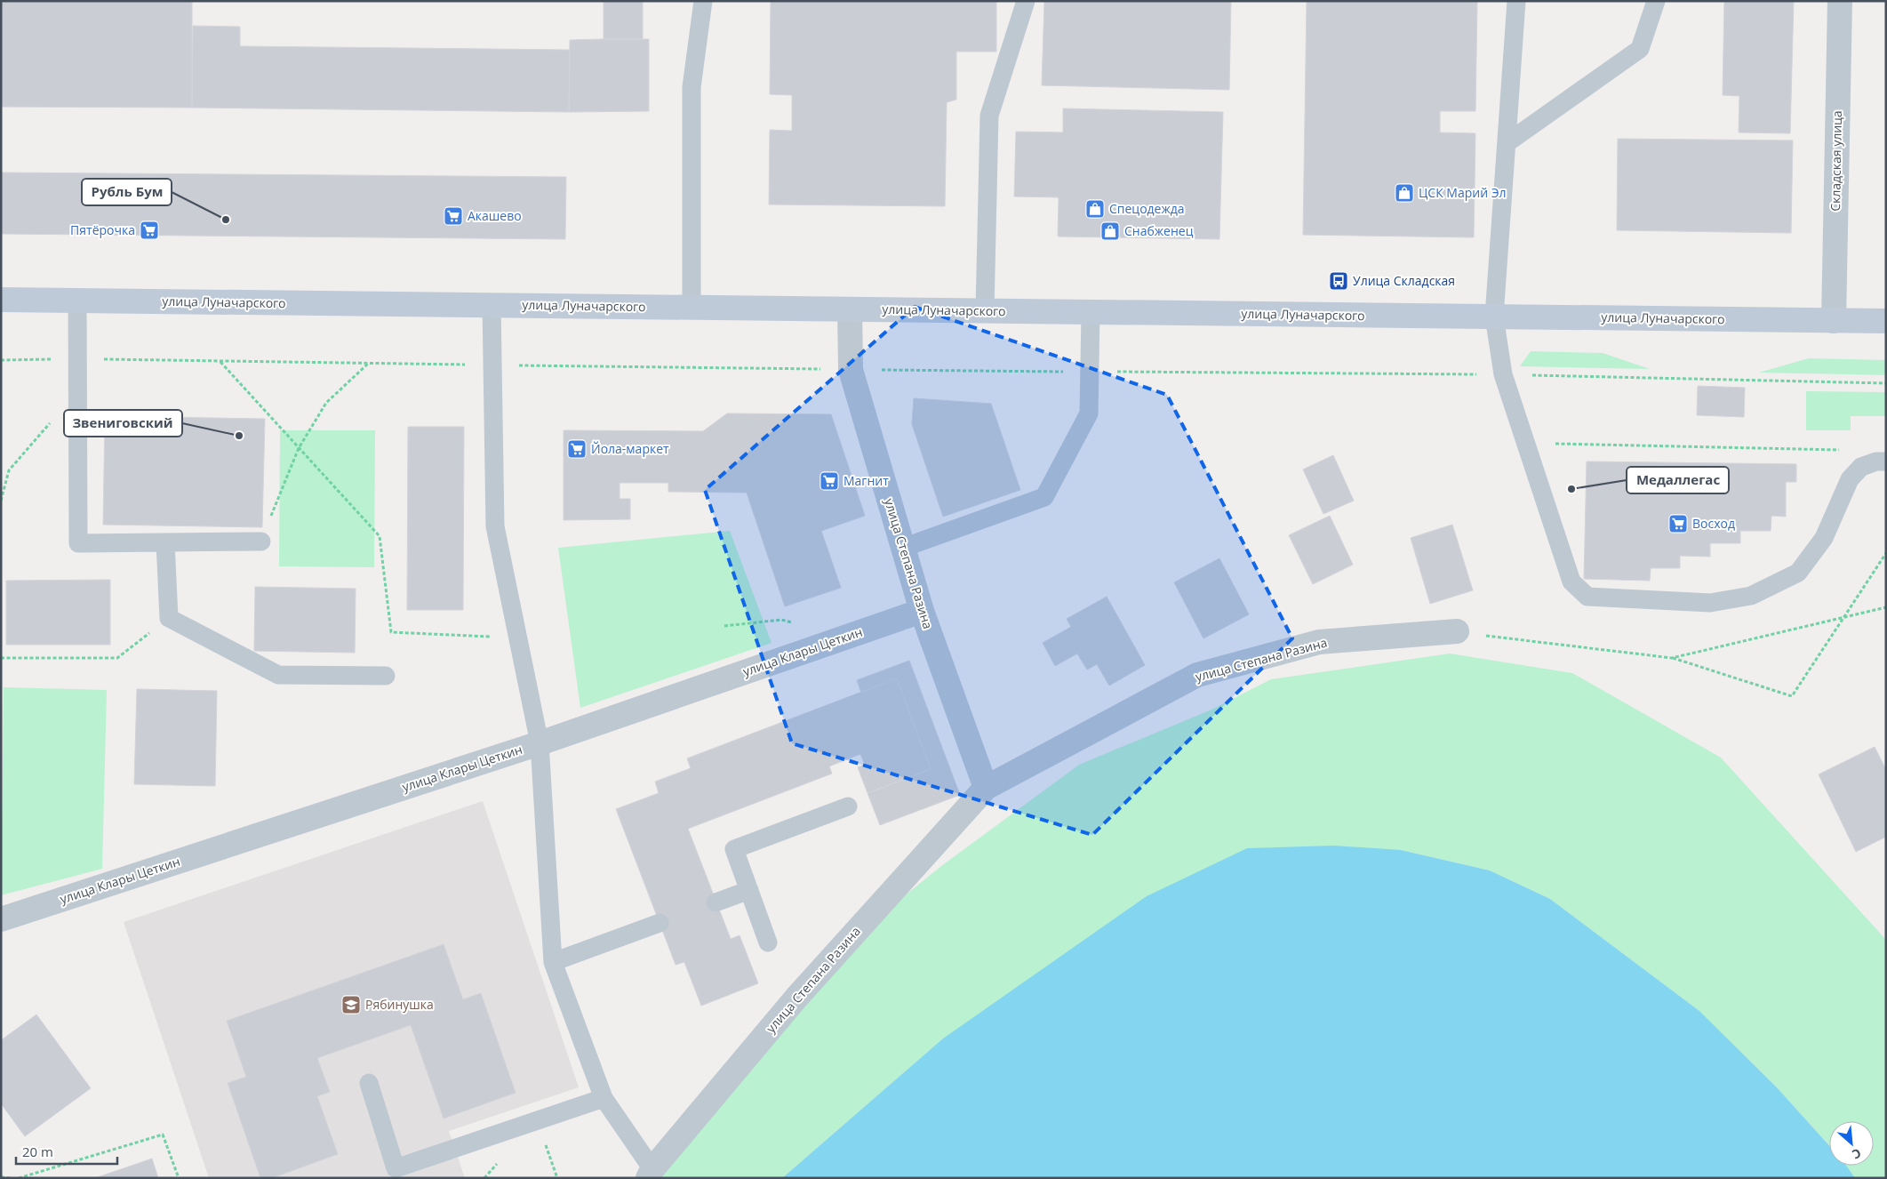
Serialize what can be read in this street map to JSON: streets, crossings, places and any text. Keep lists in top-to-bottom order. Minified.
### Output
{"streets":{"main road":["улица Луначарского"],"street":["Складская улица","улица Степана Разина","улица Клары Цеткин"]},"crossings":[["Складская улица","улица Луначарского"],["улица Луначарского","улица Степана Разина"],["улица Степана Разина","улица Клары Цеткин"]],"places":{"shop":["ЦСК Марий Эл","Спецодежда","Снабженец"],"supermarket":["Акашево","Пятёрочка","Йола-маркет","Магнит","Восход"],"other":["Рубль Бум","Звениговский","Медаллегас"],"bus stop":["Улица Складская"],"school or university":["Рябинушка"]},"scale_bar":"20 m","north":"bottom right"}
